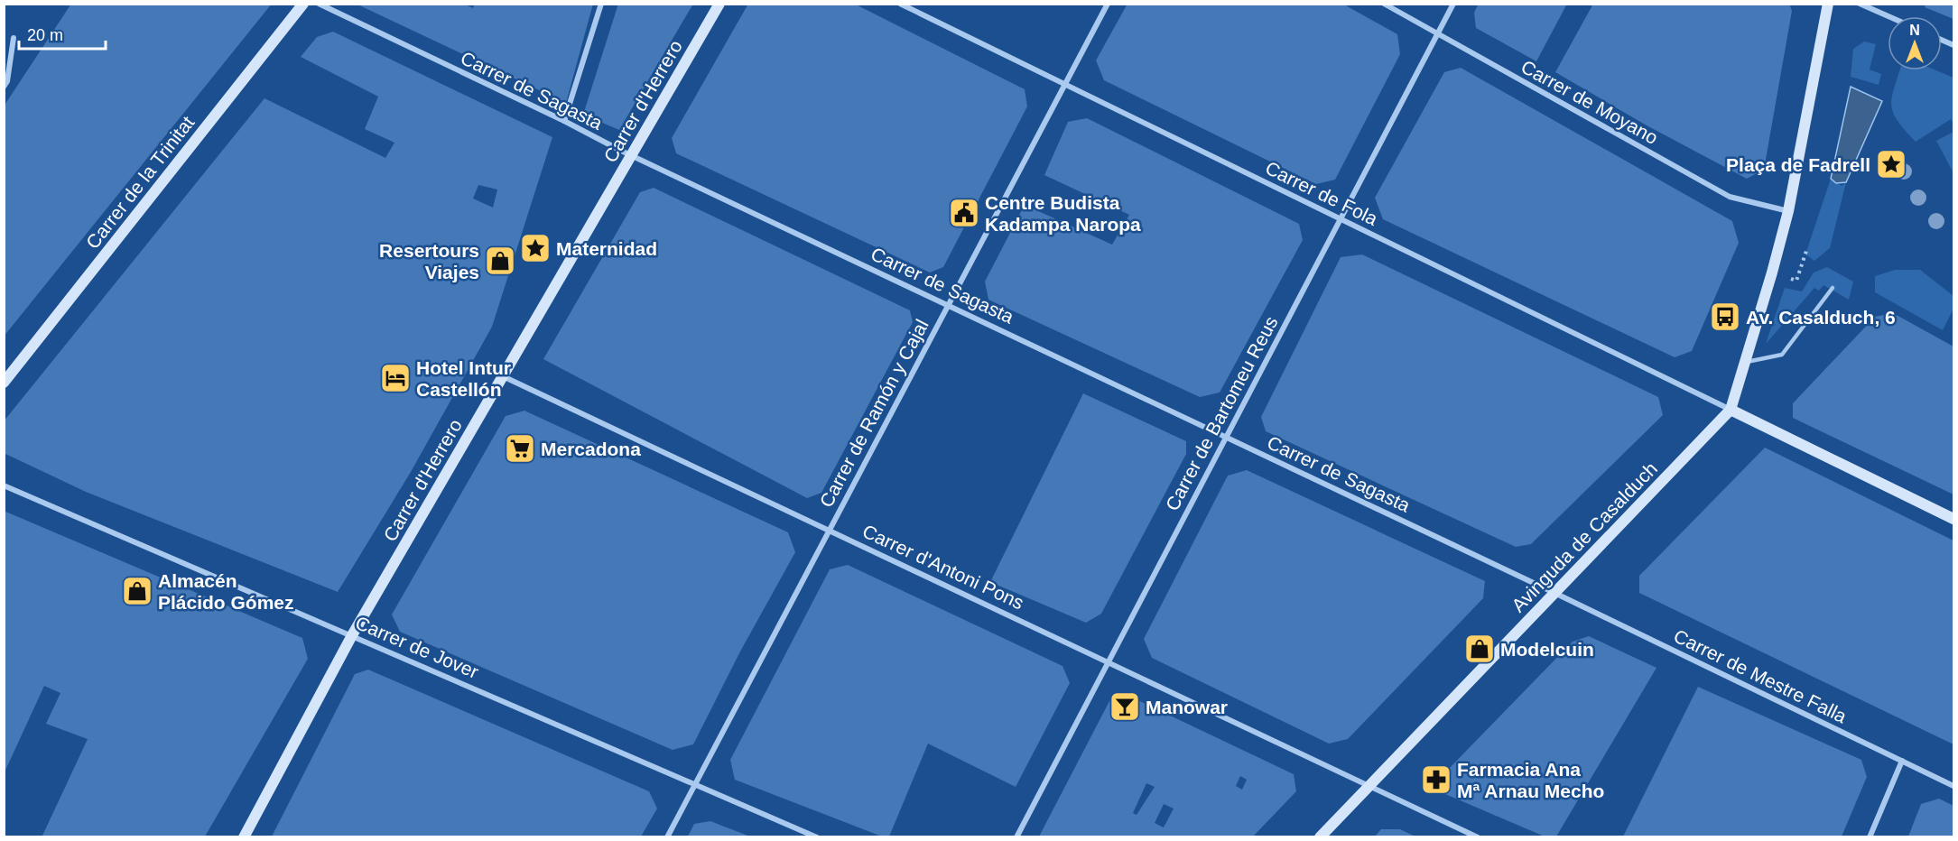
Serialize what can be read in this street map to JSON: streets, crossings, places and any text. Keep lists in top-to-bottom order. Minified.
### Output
{"streets":{"street":["Carrer de Sagasta","Carrer d'Herrero","Carrer de Moyano","Carrer de la Trinitat","Carrer de Fola","Carrer de Ramón y Cajal","Carrer de Bartomeu Reus","Avinguda de Casalduch","Carrer d'Antoni Pons","Carrer de Jover","Carrer de Mestre Falla"]},"crossings":[["Carrer de Sagasta","Carrer d'Herrero"],["Carrer de Sagasta","Carrer de Ramón y Cajal"],["Carrer de Sagasta","Carrer de Bartomeu Reus"],["Carrer de Sagasta","Avinguda de Casalduch"],["Carrer de Sagasta","Carrer de Mestre Falla"],["Carrer d'Herrero","Carrer d'Antoni Pons"],["Carrer d'Herrero","Carrer de Jover"],["Carrer de Moyano","Carrer de Bartomeu Reus"],["Carrer de Moyano","Avinguda de Casalduch"],["Carrer de Fola","Carrer de Ramón y Cajal"],["Carrer de Fola","Carrer de Bartomeu Reus"],["Carrer de Fola","Avinguda de Casalduch"],["Carrer de Ramón y Cajal","Carrer d'Antoni Pons"],["Carrer de Ramón y Cajal","Carrer de Jover"],["Carrer de Bartomeu Reus","Carrer d'Antoni Pons"],["Avinguda de Casalduch","Carrer d'Antoni Pons"],["Avinguda de Casalduch","Carrer de Mestre Falla"]],"places":{"place":["Plaça de Fadrell","Maternidad"],"public building":["Centre Budista Kadampa Naropa"],"shop":["Resertours Viajes","Almacén Plácido Gómez","Modelcuin"],"bus stop":["Av. Casalduch, 6"],"hotel":["Hotel Intur Castellón"],"supermarket":["Mercadona"],"bar":["Manowar"],"pharmacy":["Farmacia Ana Mª Arnau Mecho"]},"scale_bar":"20 m","north":"top"}
